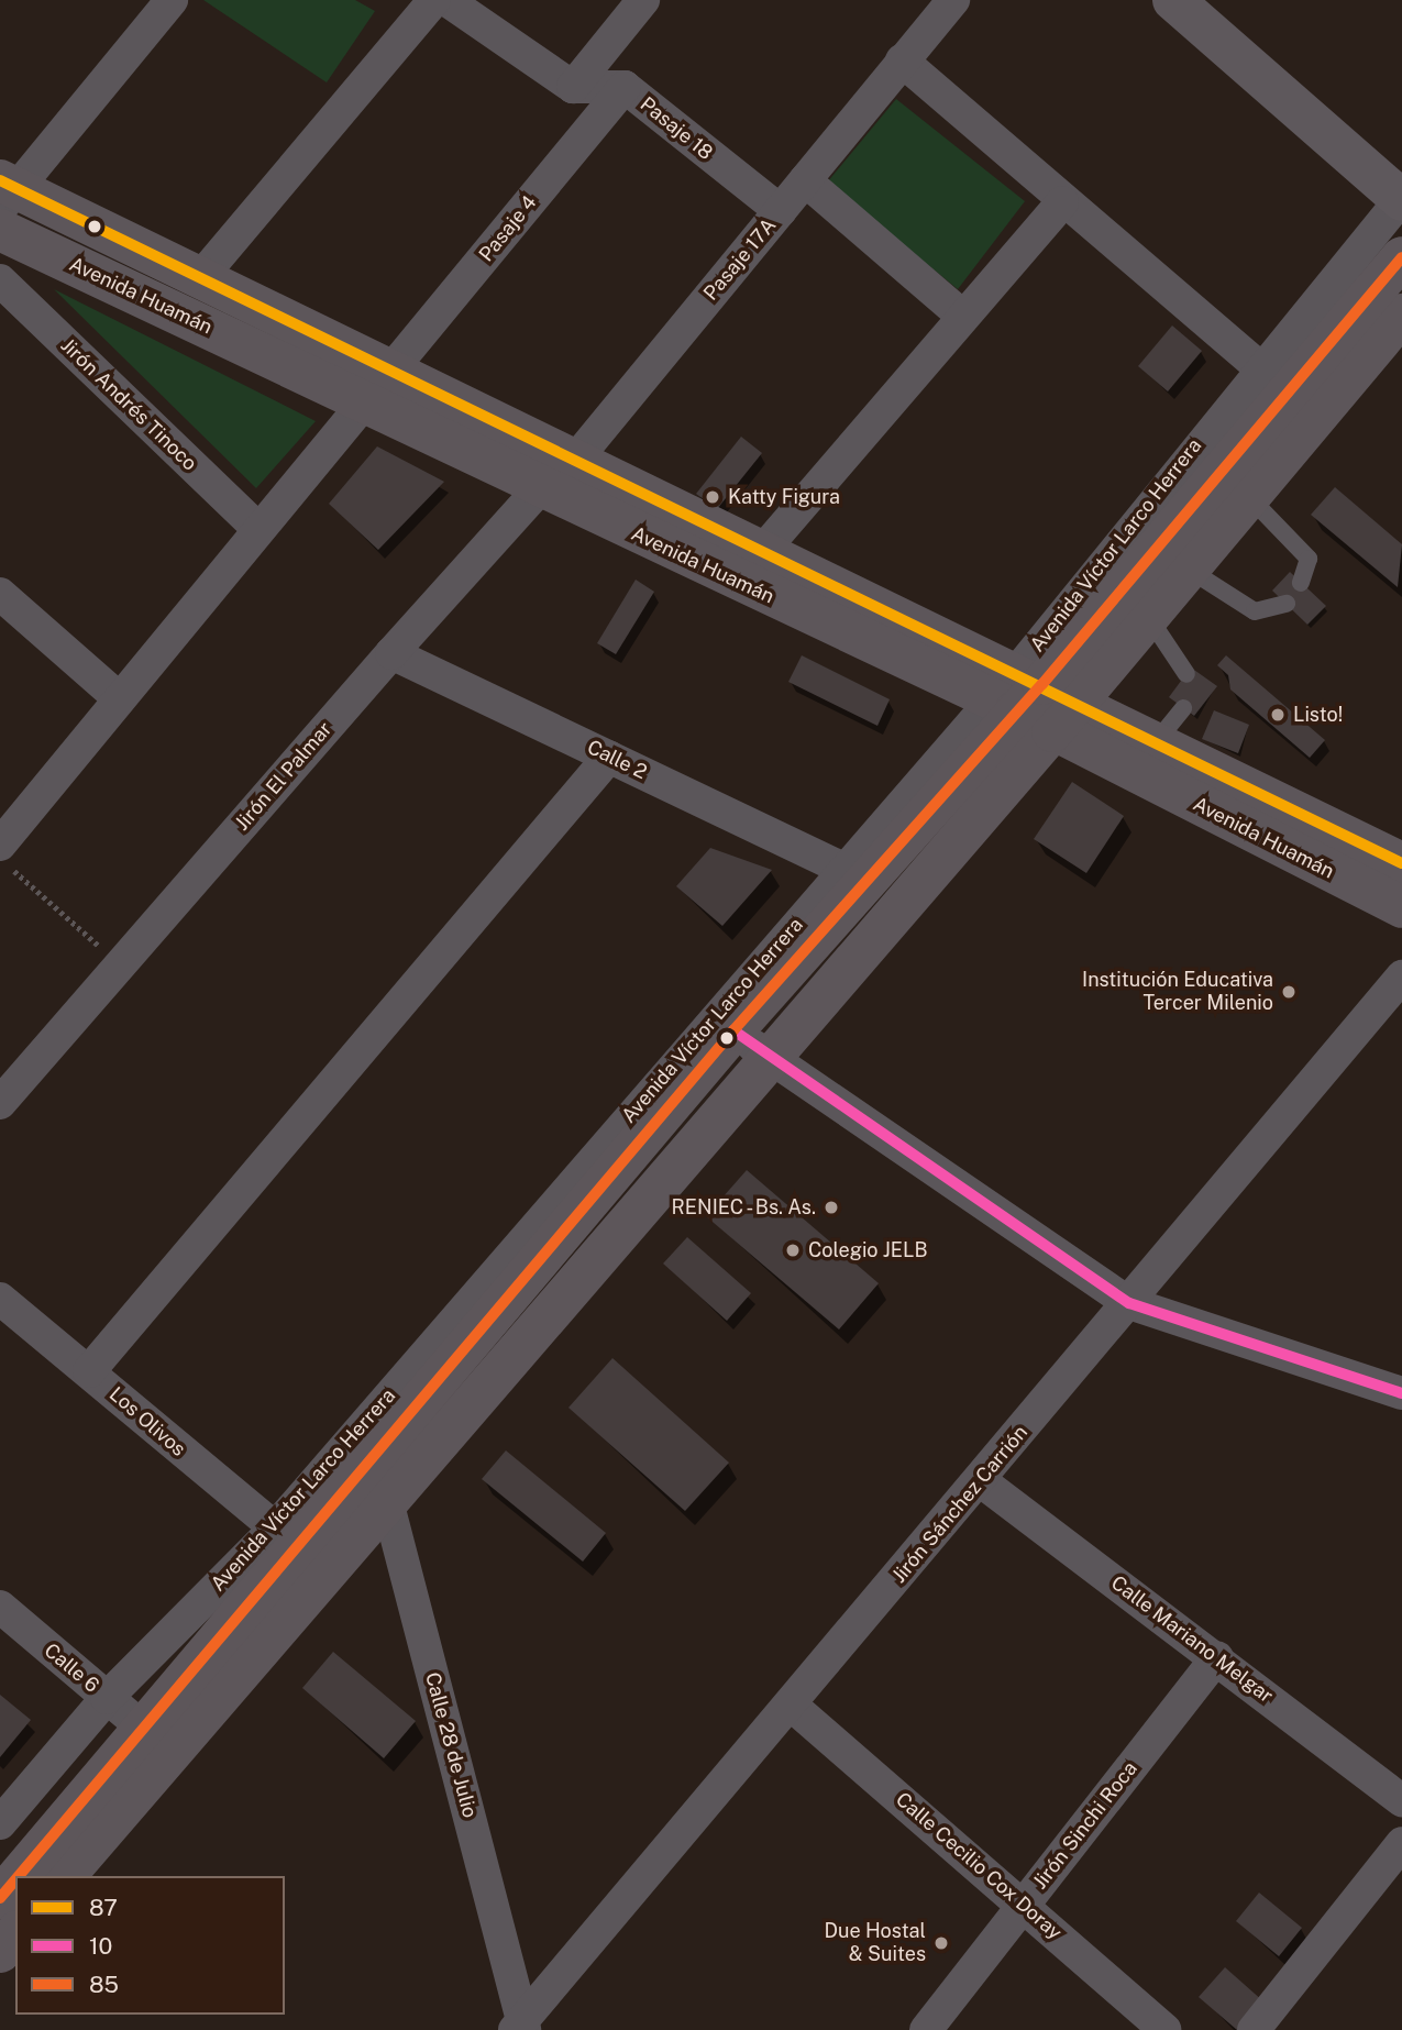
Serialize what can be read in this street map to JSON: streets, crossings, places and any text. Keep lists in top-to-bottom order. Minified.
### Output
{"streets":{"main road":["Avenida Huamán","Avenida Víctor Larco Herrera"],"street":["Pasaje 18","Pasaje 4","Pasaje 17A","Jirón Andrés Tinoco","Calle 2","Jirón El Palmar","Los Olivos","Jirón Sánchez Carrión","Calle Mariano Melgar","Calle 6","Calle 28 de Julio","Jirón Sinchi Roca","Calle Cecilio Cox Doray"]},"crossings":[["Pasaje 18","Pasaje 4"],["Pasaje 18","Pasaje 17A"],["Pasaje 4","Avenida Huamán"],["Pasaje 4","Jirón Andrés Tinoco"],["Pasaje 17A","Avenida Huamán"],["Pasaje 17A","Jirón El Palmar"],["Avenida Huamán","Avenida Víctor Larco Herrera"],["Avenida Huamán","Jirón El Palmar"],["Avenida Víctor Larco Herrera","Calle 2"],["Avenida Víctor Larco Herrera","Los Olivos"],["Avenida Víctor Larco Herrera","Calle 6"],["Avenida Víctor Larco Herrera","Calle 28 de Julio"],["Calle 2","Jirón El Palmar"],["Jirón Sánchez Carrión","Calle Mariano Melgar"],["Jirón Sánchez Carrión","Calle 28 de Julio"],["Jirón Sánchez Carrión","Calle Cecilio Cox Doray"],["Calle Mariano Melgar","Jirón Sinchi Roca"],["Jirón Sinchi Roca","Calle Cecilio Cox Doray"]],"places":["Katty Figura","Listo!","Institución Educativa Tercer Milenio","RENIEC - Bs. As.","Colegio JELB","Due Hostal & Suites"],"lines":["transit line 87","transit line 85","transit line 10"],"legend":["87","10","85"]}
